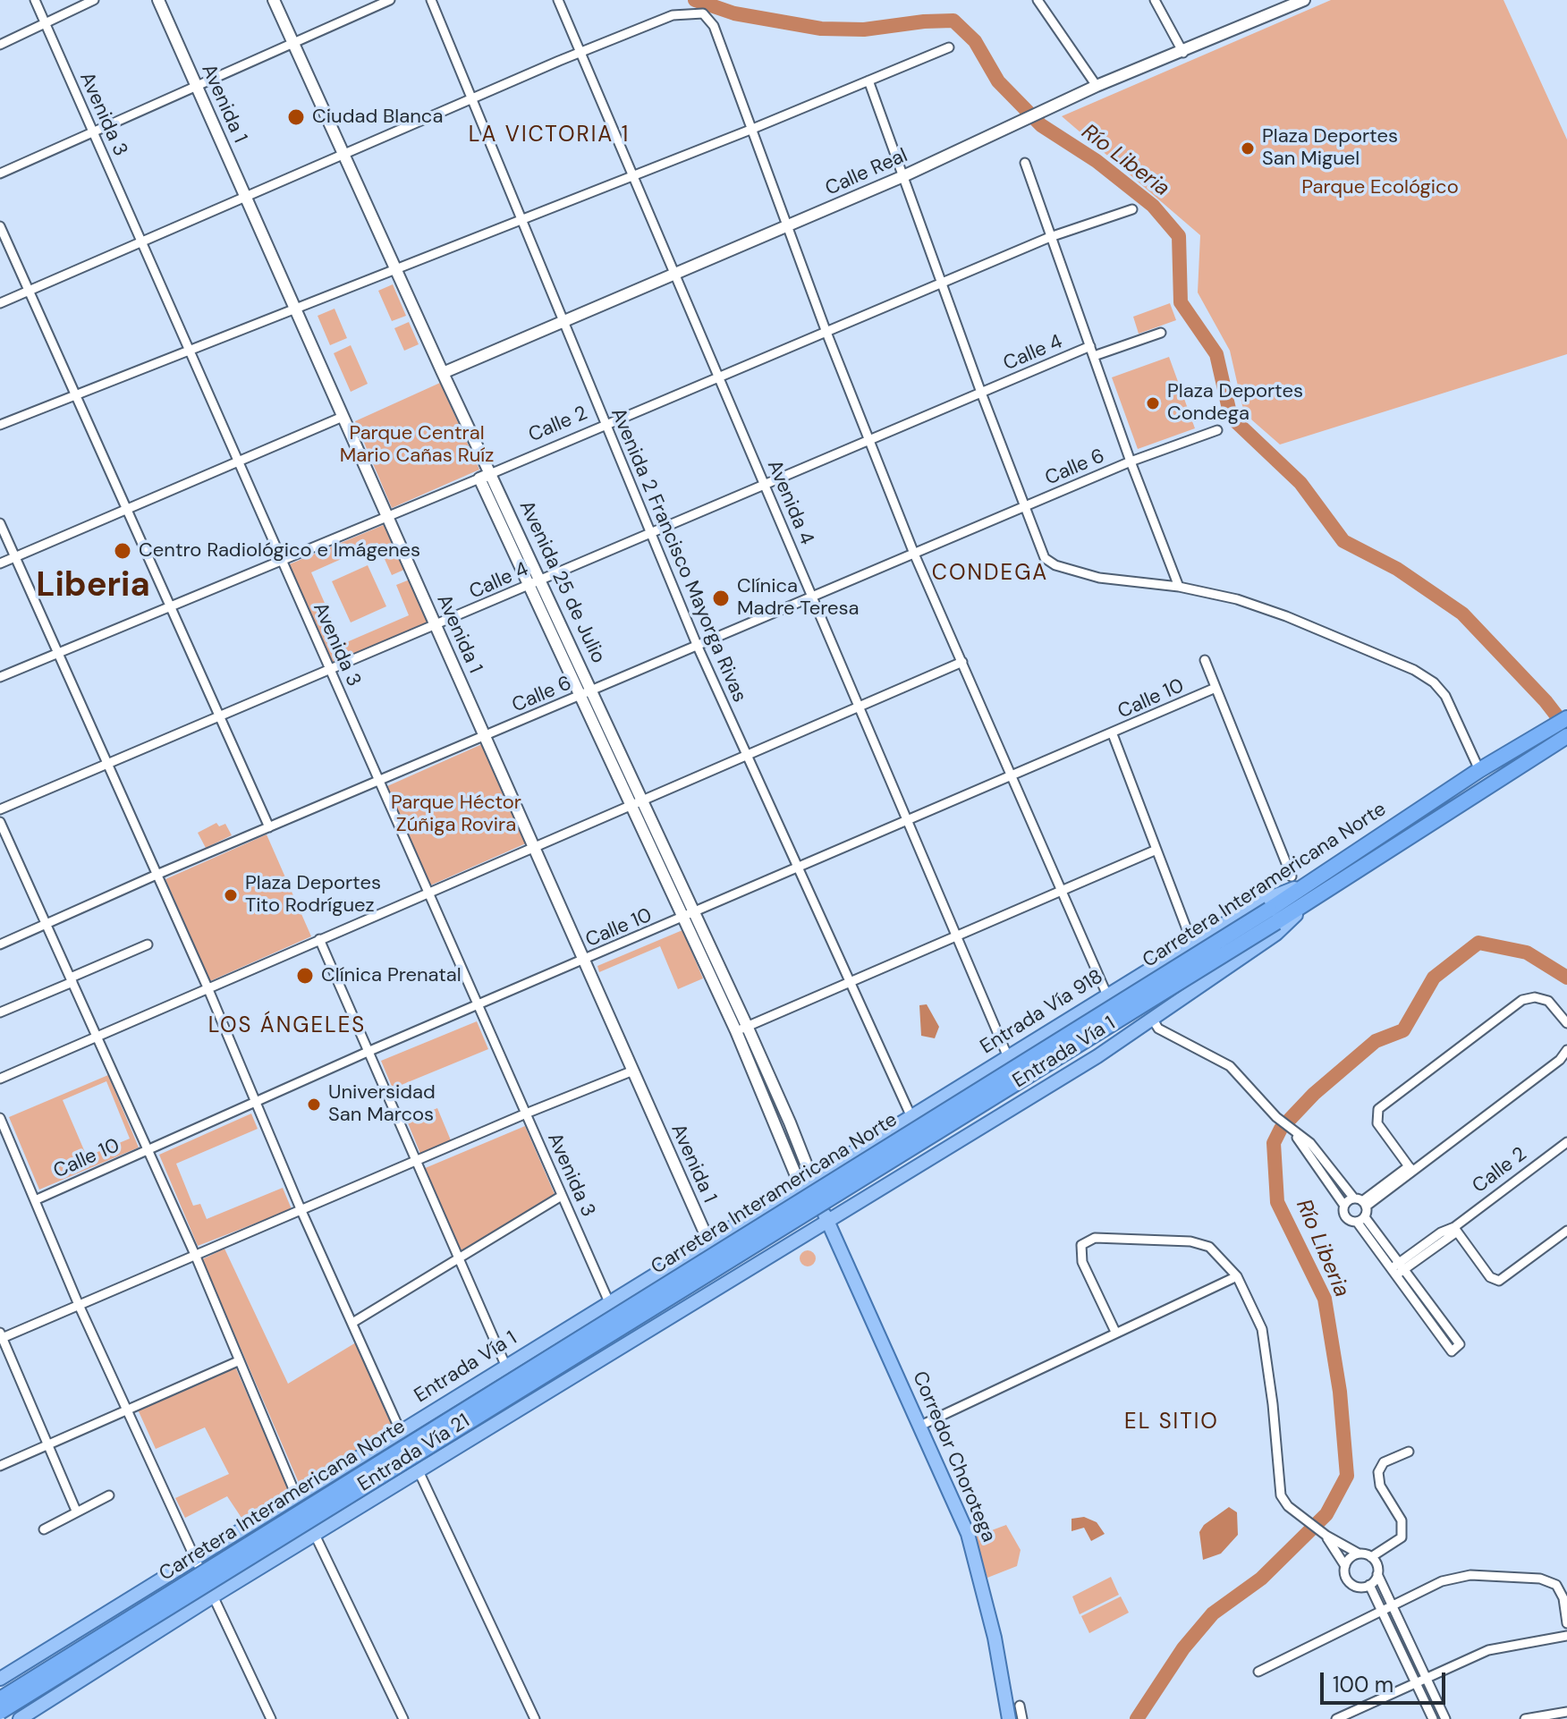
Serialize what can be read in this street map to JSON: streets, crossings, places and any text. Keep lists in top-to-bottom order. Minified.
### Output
{"streets":{"highway":["Carretera Interamericana Norte"],"main road":["Avenida 25 de Julio","Entrada Vía 918","Entrada Vía 1","Entrada Vía 21","Corredor Chorotega"],"street":["Avenida 1","Avenida 3","Calle Real","Calle 4","Calle 2","Calle 6","Avenida 4","Avenida 2 Francisco Mayorga Rivas","Calle 10"]},"crossings":[["Avenida 1","Calle 4"],["Avenida 1","Calle 2"],["Avenida 1","Calle 6"],["Avenida 1","Calle 10"],["Avenida 1","Entrada Vía 1"],["Avenida 1","Entrada Vía 21"],["Avenida 3","Calle 4"],["Avenida 3","Calle 2"],["Avenida 3","Calle 6"],["Avenida 3","Calle 10"],["Avenida 3","Entrada Vía 1"],["Calle Real","Avenida 4"],["Calle Real","Avenida 2 Francisco Mayorga Rivas"],["Calle Real","Avenida 25 de Julio"],["Calle 4","Avenida 4"],["Calle 4","Avenida 2 Francisco Mayorga Rivas"],["Calle 4","Avenida 25 de Julio"],["Calle 2","Avenida 4"],["Calle 2","Avenida 2 Francisco Mayorga Rivas"],["Calle 2","Avenida 25 de Julio"],["Calle 6","Avenida 4"],["Calle 6","Avenida 2 Francisco Mayorga Rivas"],["Calle 6","Avenida 25 de Julio"],["Avenida 4","Calle 10"],["Avenida 4","Entrada Vía 918"],["Avenida 2 Francisco Mayorga Rivas","Calle 10"],["Avenida 2 Francisco Mayorga Rivas","Entrada Vía 918"],["Avenida 25 de Julio","Calle 10"],["Avenida 25 de Julio","Entrada Vía 918"],["Avenida 25 de Julio","Entrada Vía 1"],["Avenida 25 de Julio","Entrada Vía 21"],["Avenida 25 de Julio","Corredor Chorotega"],["Carretera Interamericana Norte","Entrada Vía 918"],["Carretera Interamericana Norte","Entrada Vía 1"],["Entrada Vía 918","Entrada Vía 1"],["Entrada Vía 1","Entrada Vía 21"],["Entrada Vía 1","Corredor Chorotega"],["Entrada Vía 21","Corredor Chorotega"]],"districts":["LA VICTORIA 1","CONDEGA","Liberia","LOS ÁNGELES","EL SITIO"],"water":["Río Liberia"],"parks":["Parque Ecológico","Parque Central Mario Cañas Ruíz","Parque Héctor Zúñiga Rovira"],"places":["Ciudad Blanca","Plaza Deportes San Miguel","Plaza Deportes Condega","Centro Radiológico e Imágenes","Clínica Madre Teresa","Plaza Deportes Tito Rodríguez","Clínica Prenatal","Universidad San Marcos"],"scale_bar":"100 m"}
